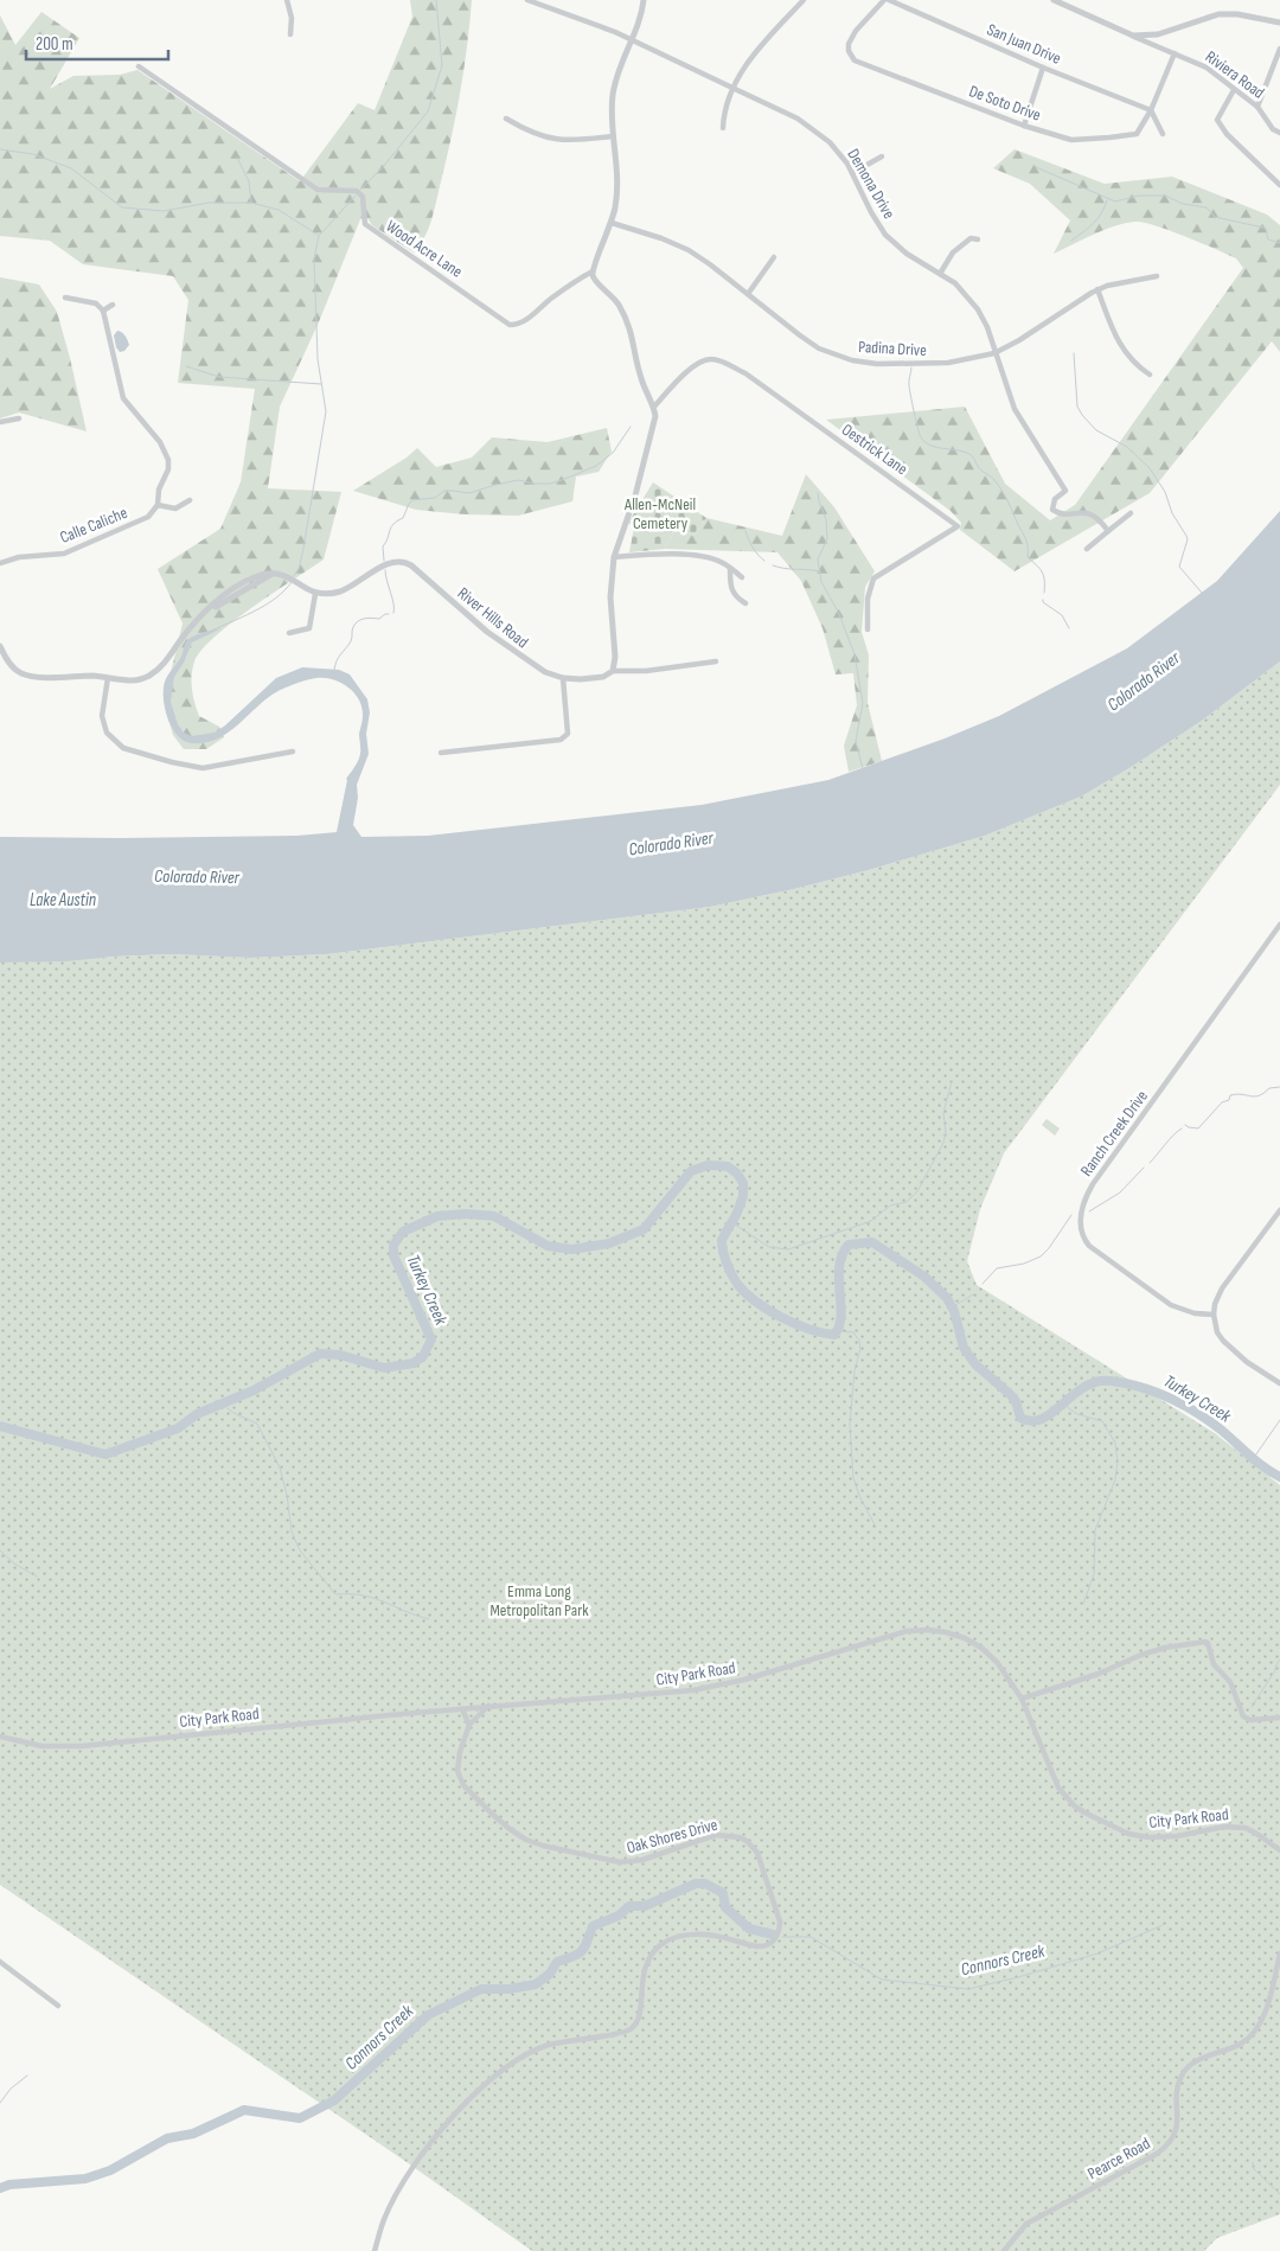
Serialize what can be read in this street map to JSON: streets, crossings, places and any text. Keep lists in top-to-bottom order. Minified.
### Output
{"streets":{"street":["San Juan Drive","Riviera Road","De Soto Drive","Demona Drive","Wood Acre Lane","Padina Drive","Oestrick Lane","Calle Caliche","River Hills Road","Ranch Creek Drive","City Park Road","Oak Shores Drive","Pearce Road"]},"crossings":[["San Juan Drive","De Soto Drive"],["Riviera Road","De Soto Drive"],["Demona Drive","Padina Drive"],["City Park Road","Oak Shores Drive"]],"water":["Colorado River","Lake Austin","Turkey Creek","Connors Creek"],"parks":["Allen-McNeil Cemetery","Emma Long Metropolitan Park"],"scale_bar":"200 m"}
